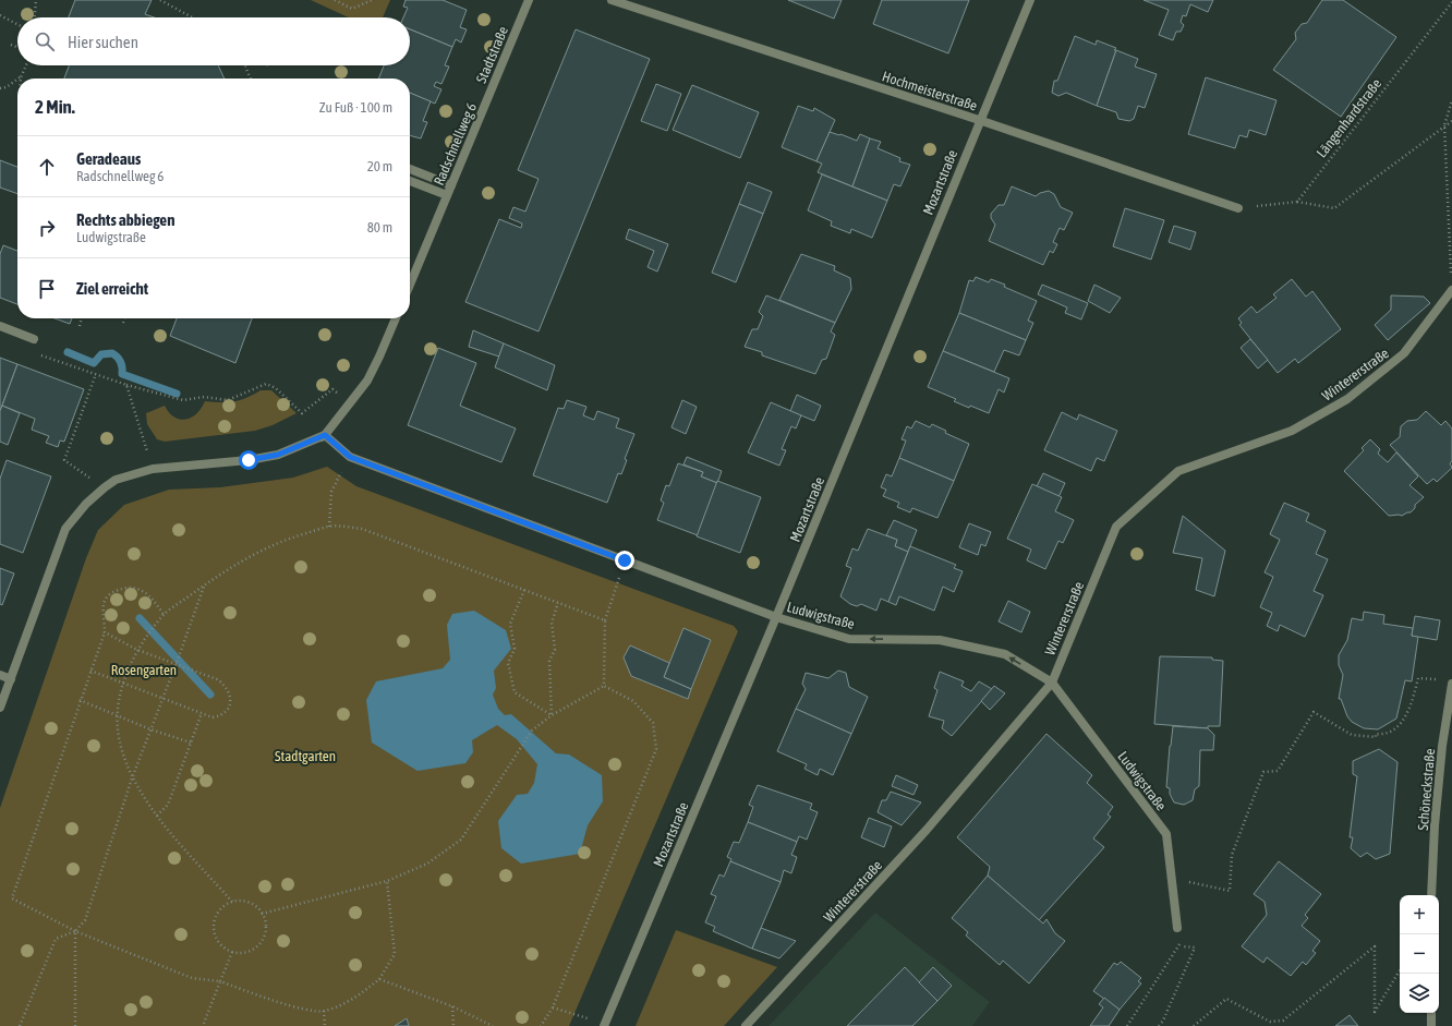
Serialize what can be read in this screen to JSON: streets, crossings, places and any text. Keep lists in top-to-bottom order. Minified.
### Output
{"streets":{"street":["Stadtstraße","Hochmeisterstraße","Radschnellweg 6","Mozartstraße","Wintererstraße","Ludwigstraße","Schöneckstraße"],"path":["Längenhardstraße"]},"crossings":[["Stadtstraße","Radschnellweg 6"],["Hochmeisterstraße","Mozartstraße"],["Mozartstraße","Ludwigstraße"],["Wintererstraße","Ludwigstraße"]],"parks":["Rosengarten","Stadtgarten"],"page":{"search":"Hier suchen","heading":["2 Min.","Zu Fuß · 100 m"],"list":[["Geradeaus","Radschnellweg 6","20 m"],["Rechts abbiegen","Ludwigstraße","80 m"],"Ziel erreicht"],"map_buttons":["+","−"]}}
